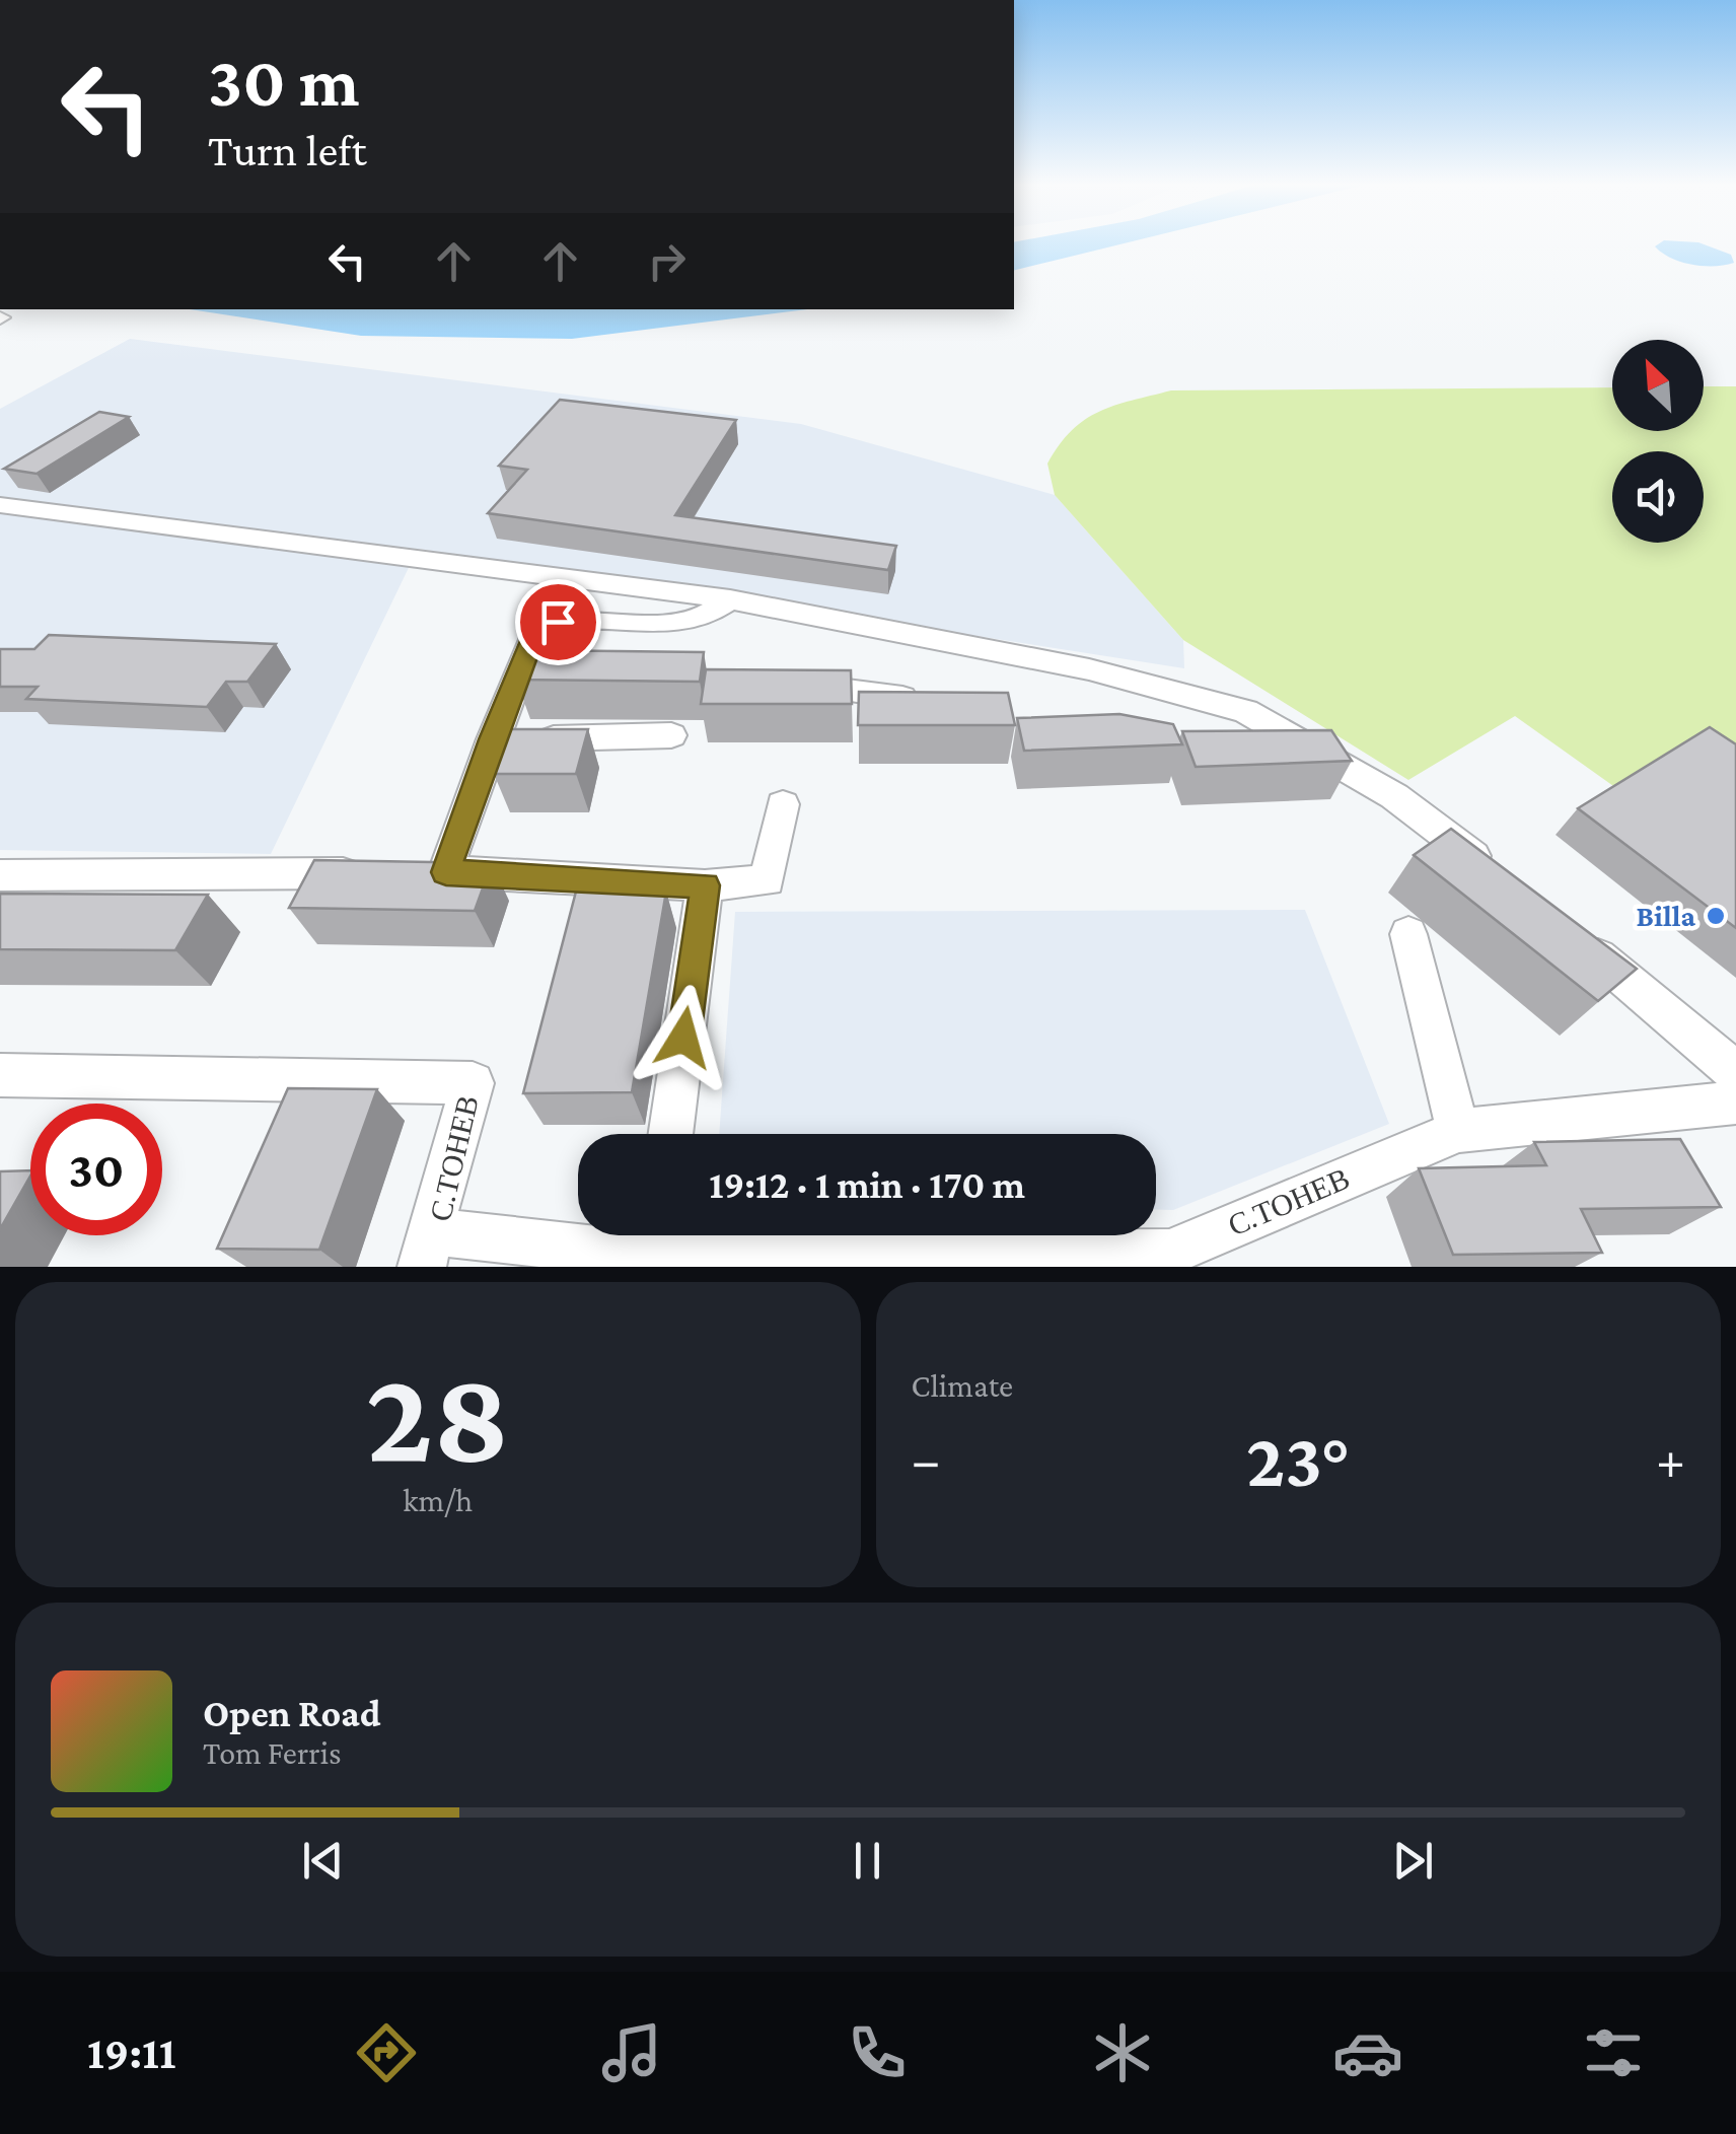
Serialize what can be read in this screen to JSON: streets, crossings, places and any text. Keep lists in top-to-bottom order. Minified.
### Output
{"streets":{"street":["С.ТОНЕВ"]},"places":["Billa"],"north":"top left","page":{"turn":["30 m","Turn left"],"limit":"30","trip":"19:12 · 1 min · 170 m","tile":[["28","km/h"],"Climate"],"heat":["−","23°","+"],"song":["Open Road","Tom Ferris"],"tabs":"19:11"}}
